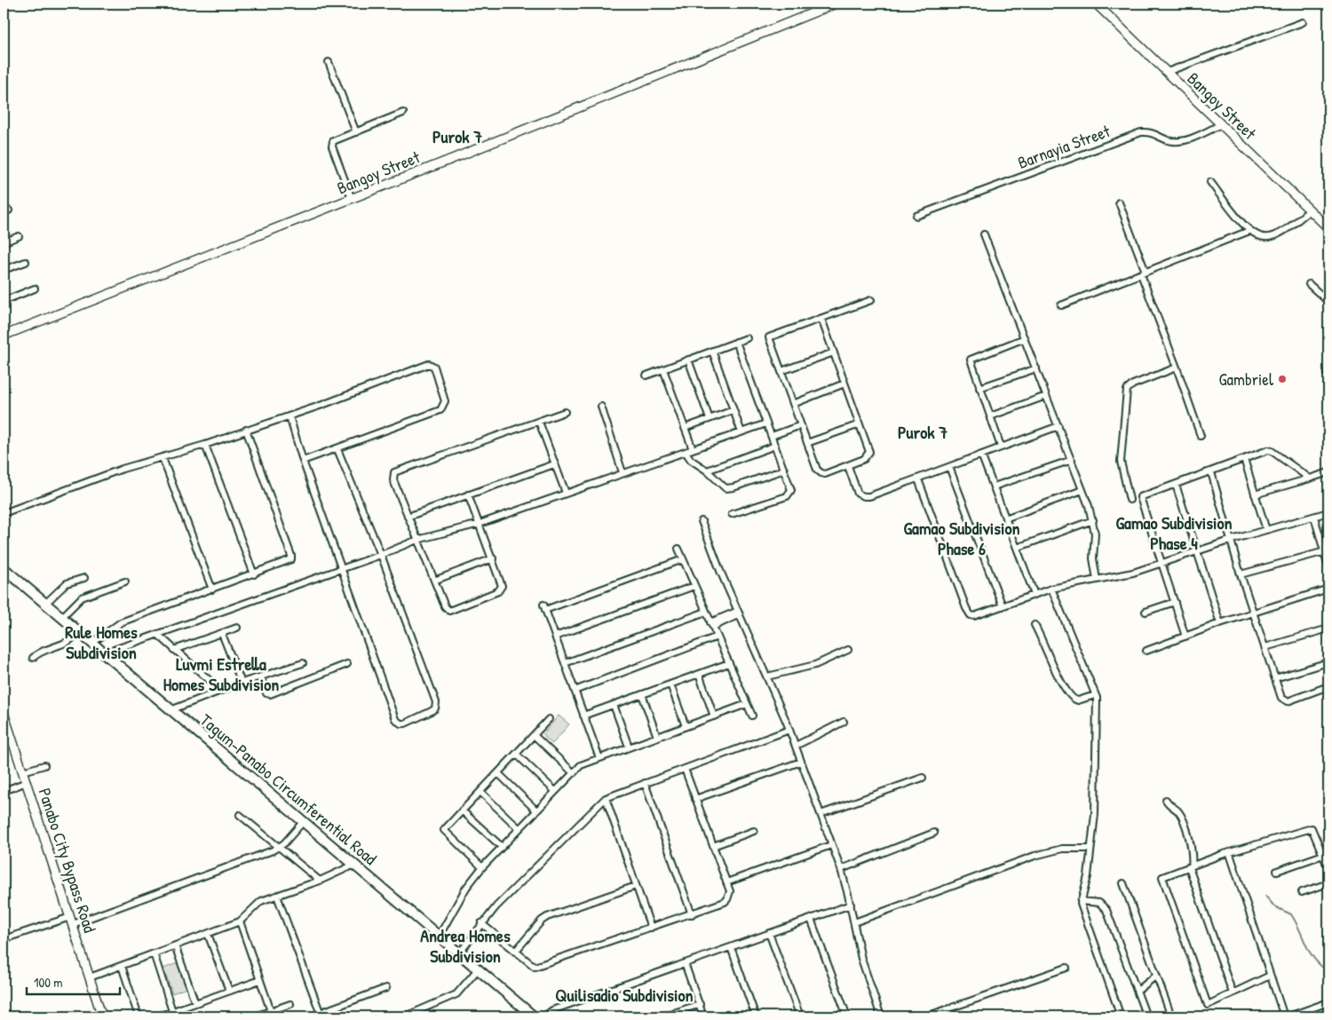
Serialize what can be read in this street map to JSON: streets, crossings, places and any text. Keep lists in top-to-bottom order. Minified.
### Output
{"streets":{"main road":["Bangoy Street","Tagum-Panabo Circumferential Road","Panabo City Bypass Road"],"street":["Barnayia Street"]},"crossings":[["Bangoy Street","Barnayia Street"]],"districts":["Purok 7","Purok 7","Gamao Subdivision Phase 4","Gamao Subdivision Phase 6","Rule Homes Subdivision","Luvmi Estrella Homes Subdivision","Andrea Homes Subdivision","Quilisadio Subdivision"],"places":["Gambriel"],"scale_bar":"100 m"}
